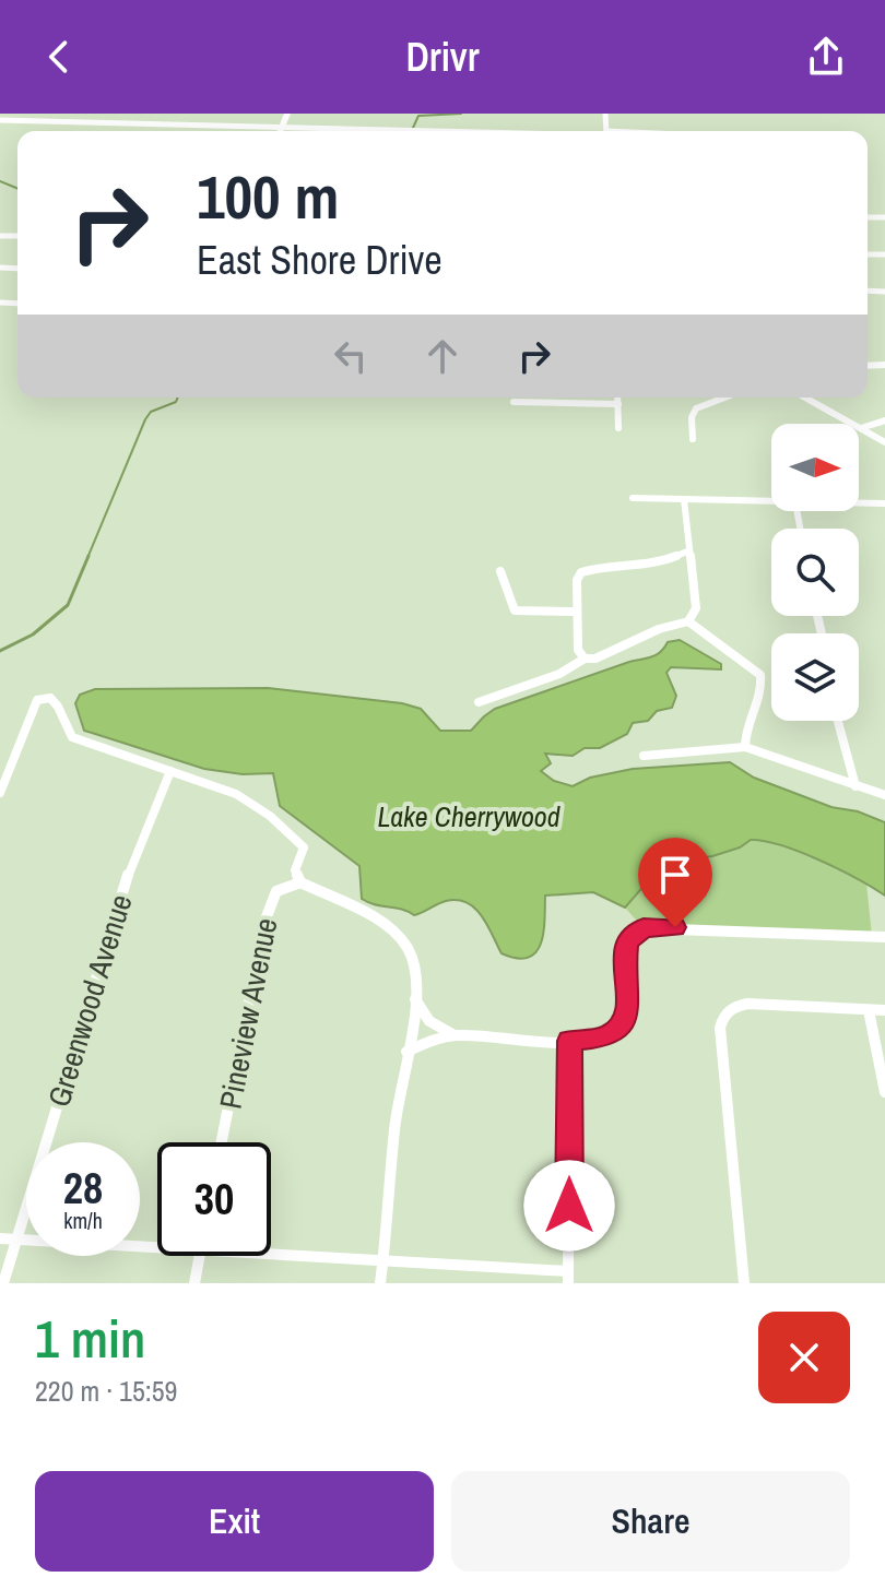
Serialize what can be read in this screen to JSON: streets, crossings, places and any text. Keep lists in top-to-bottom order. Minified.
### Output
{"streets":{"street":["Greenwood Avenue","Pineview Avenue"]},"water":["Lake Cherrywood"],"north":"right","page":{"header":"Drivr","turn":["100 m","East Shore Drive"],"speed":"28 km/h","limit":"30","heading":["1 min","220 m · 15:59"],"buttons":["Exit","Share"]}}
